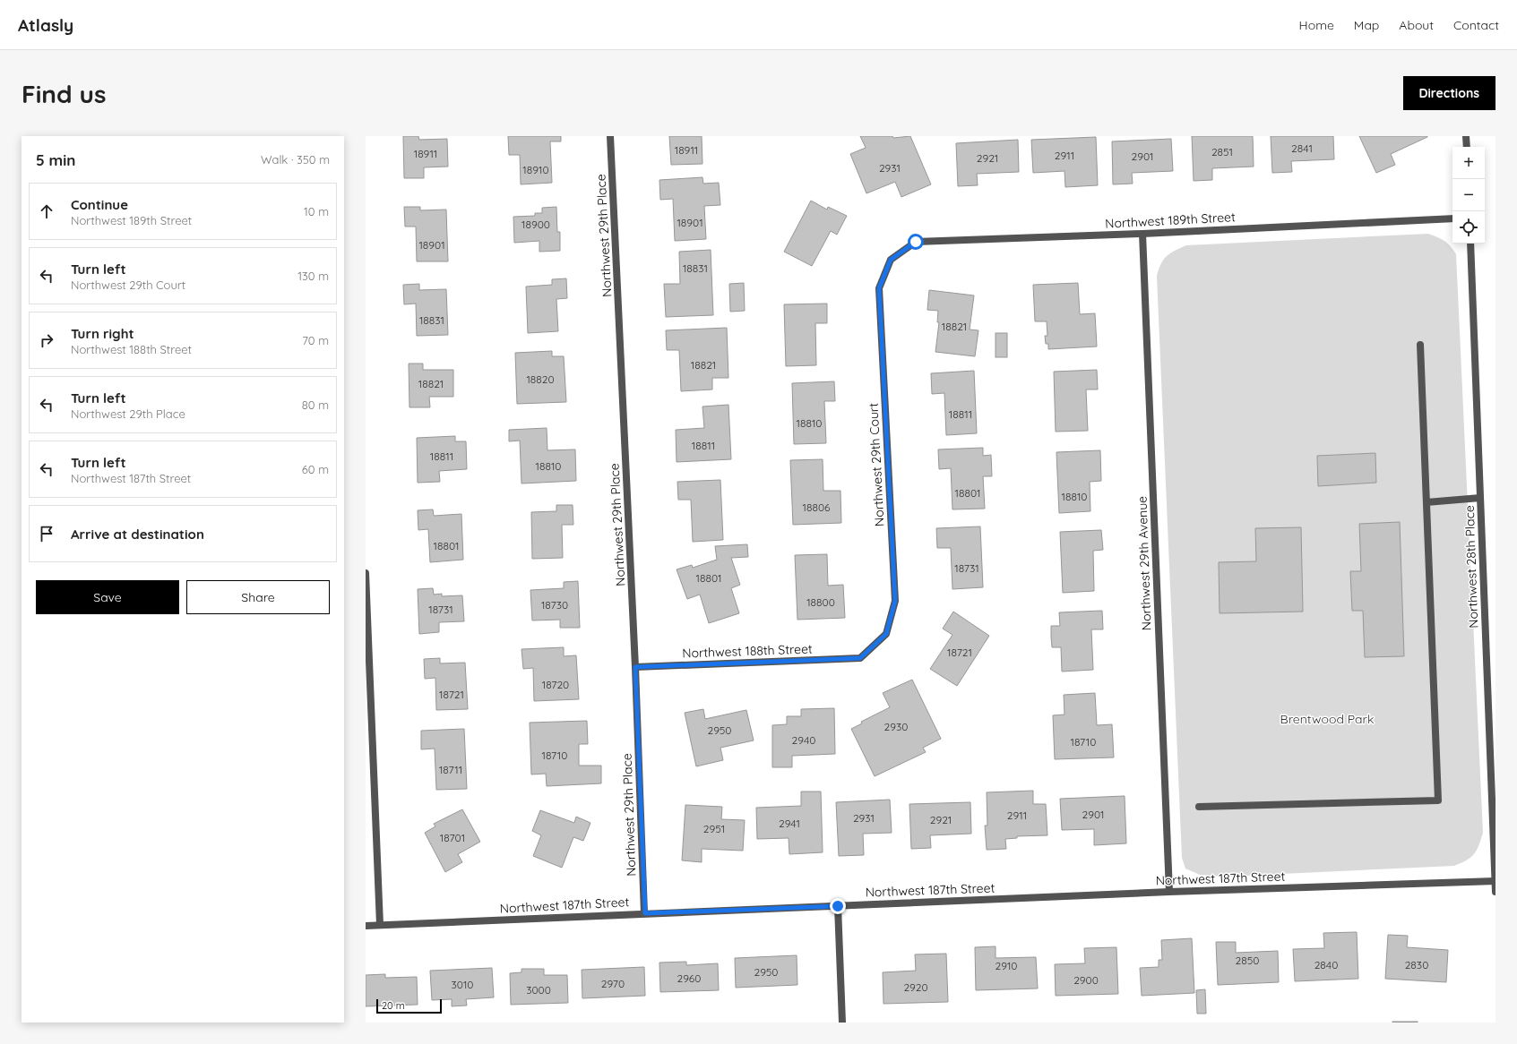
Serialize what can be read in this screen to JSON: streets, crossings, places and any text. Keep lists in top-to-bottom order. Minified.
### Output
{"streets":{"street":["Northwest 189th Street","Northwest 29th Place","Northwest 29th Court","Northwest 29th Avenue","Northwest 28th Place","Northwest 188th Street","Northwest 187th Street"]},"crossings":[["Northwest 189th Street","Northwest 29th Court"],["Northwest 189th Street","Northwest 29th Avenue"],["Northwest 29th Place","Northwest 188th Street"],["Northwest 29th Place","Northwest 187th Street"],["Northwest 29th Court","Northwest 188th Street"],["Northwest 29th Avenue","Northwest 187th Street"],["Northwest 28th Place","Northwest 187th Street"]],"parks":["Brentwood Park"],"house_numbers":["2841","18911","2851","18911","2911","2901","2921","2931","18910","18901","18900","18901","18831","18831","18821","18821","18820","18821","18811","18810","18811","18811","18810","18801","18810","18806","18801","18731","18801","18800","18730","18731","18721","18720","18721","2930","2950","2940","18710","18710","18711","2901","2911","2931","2921","2941","2951","18701","2850","2840","2830","2910","2950","2960","2900","2970","3010","2920","3000"],"scale_bar":"20 m","page":{"header":"Atlasly","nav":["Home","Map","About","Contact"],"buttons":["Directions",["Save","Share"]],"title":"Find us","heading":["5 min","Walk · 350 m"],"map_buttons":["+","−"],"list":[["Continue","Northwest 189th Street","10 m"],["Turn left","Northwest 29th Court","130 m"],["Turn right","Northwest 188th Street","70 m"],["Turn left","Northwest 29th Place","80 m"],["Turn left","Northwest 187th Street","60 m"],"Arrive at destination"],"scale":"20 m"}}
